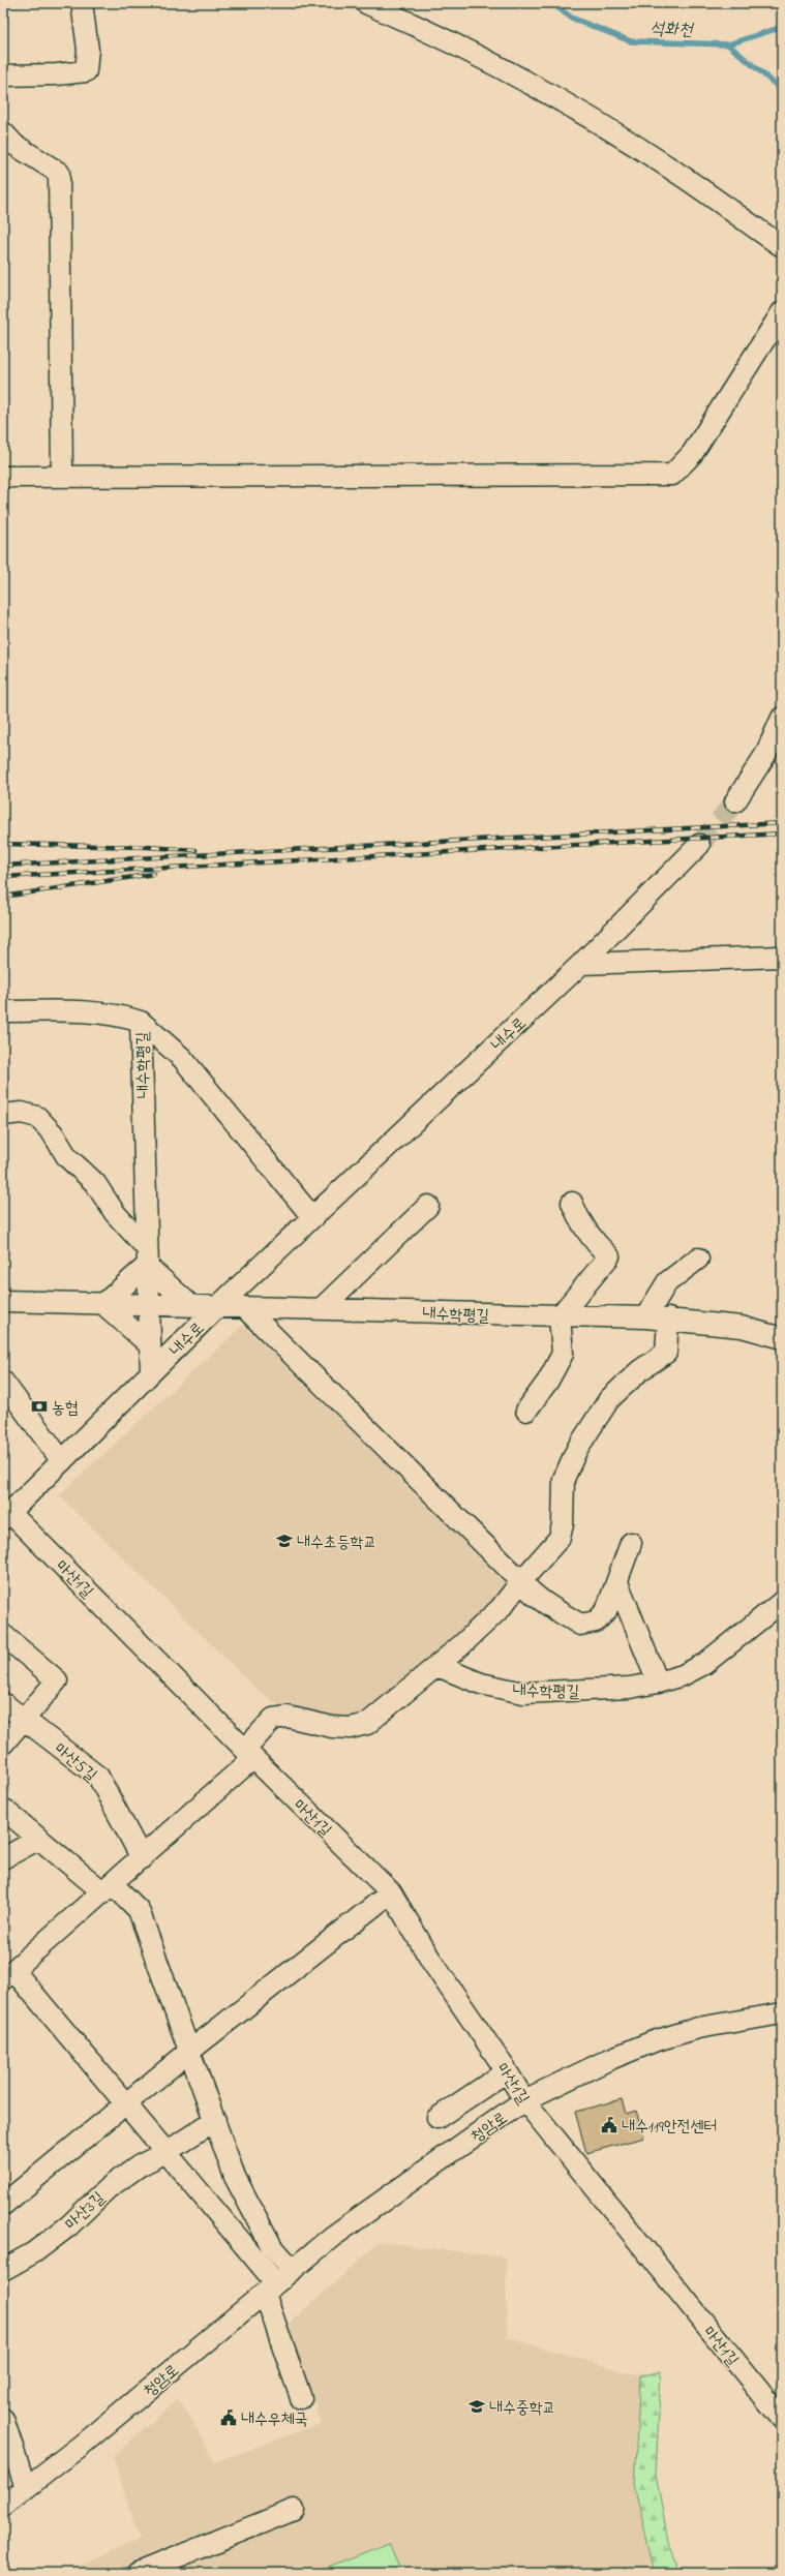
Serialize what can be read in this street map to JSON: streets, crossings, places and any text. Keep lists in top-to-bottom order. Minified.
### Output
{"streets":{"street":["내수로","내수학평길","마산1길","마산5길","청암로","마산3길"]},"crossings":[["내수로","내수학평길"],["내수로","마산1길"],["마산1길","청암로"]],"water":["석화천"],"places":{"bank":["농협"],"school or university":["내수초등학교","내수중학교"],"public building":["내수119안전센터","내수우체국"]}}
